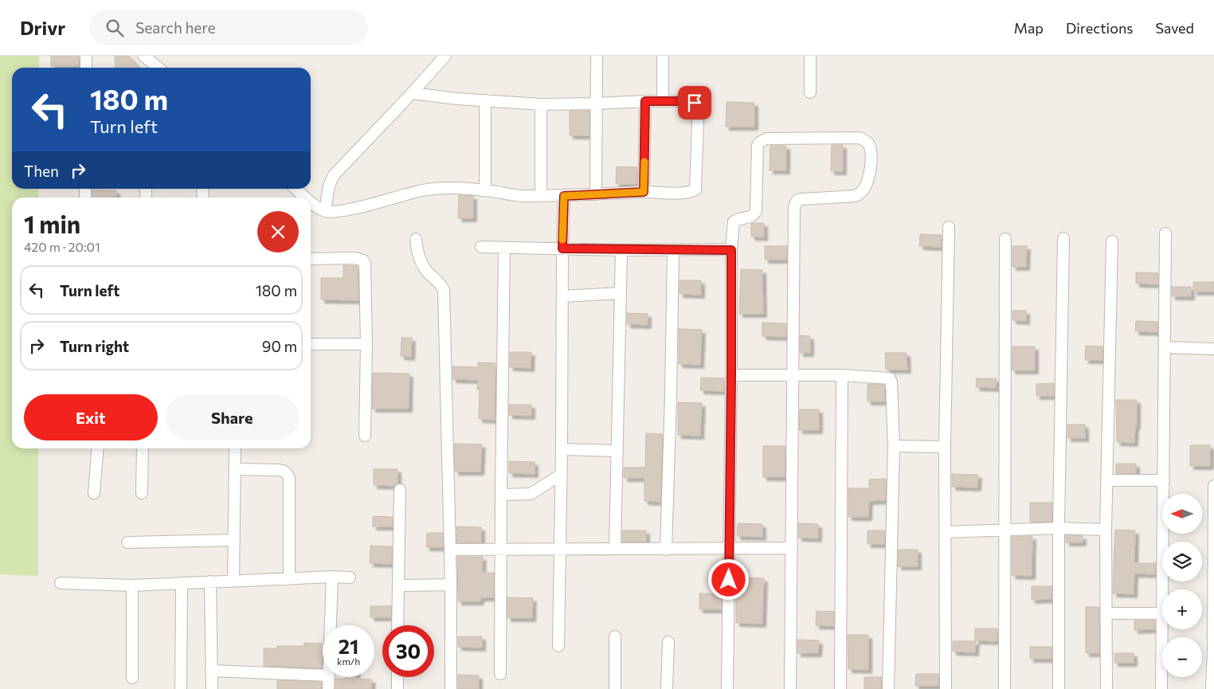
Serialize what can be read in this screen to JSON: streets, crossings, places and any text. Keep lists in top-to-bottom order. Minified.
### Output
{"north":"left","page":{"header":"Drivr","search":"Search here","nav":["Map","Directions","Saved"],"turn":["180 m","Turn left"],"then":"Then","heading":["1 min","420 m · 20:01"],"list":[{"name":"Turn left","value":"180 m"},{"name":"Turn right","value":"90 m"}],"buttons":["Exit","Share"],"map_buttons":["+","−"],"speed":"21 km/h","limit":"30"}}
